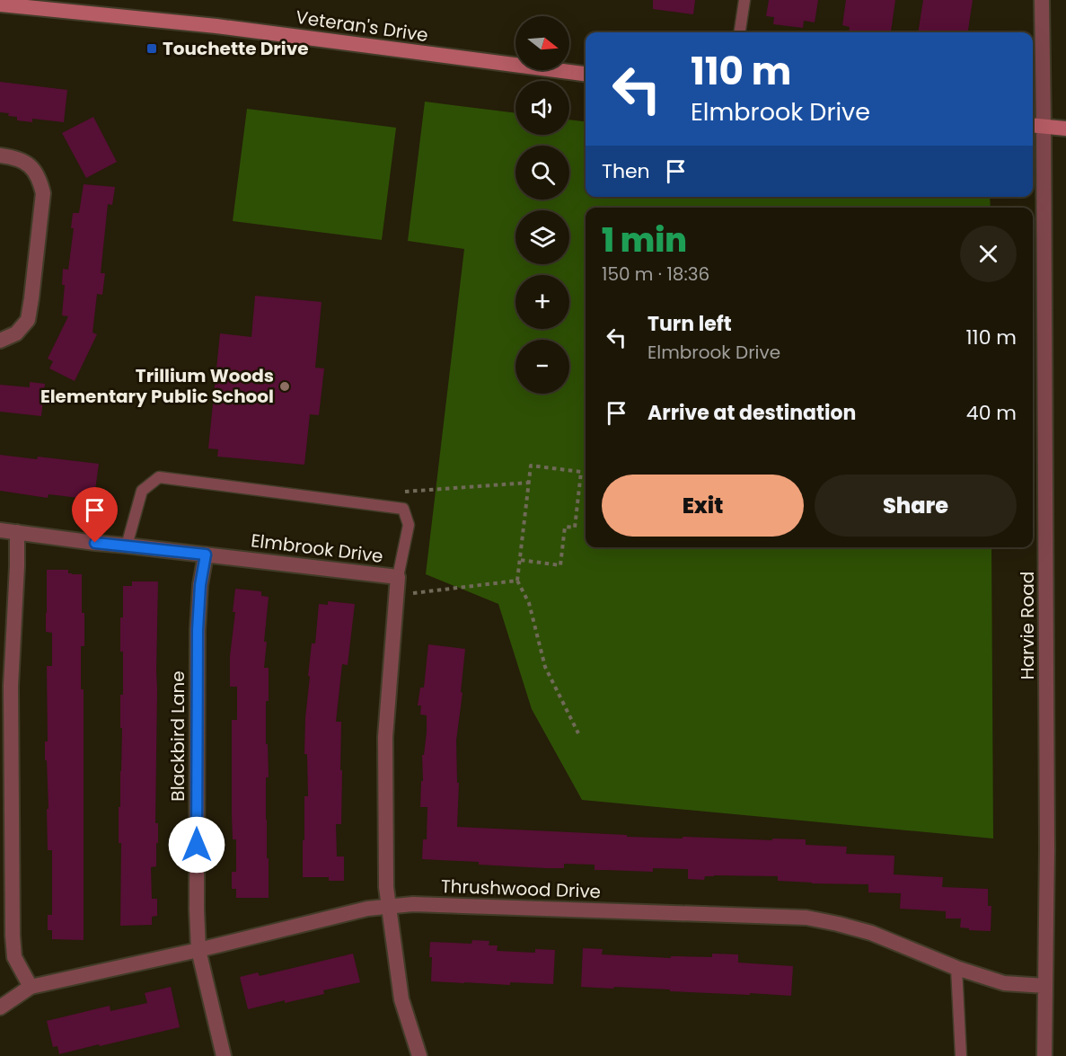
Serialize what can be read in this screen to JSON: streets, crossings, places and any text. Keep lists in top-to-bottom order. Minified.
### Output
{"streets":{"main road":["Veteran's Drive"],"street":["Elmbrook Drive","Harvie Road","Blackbird Lane","Thrushwood Drive"]},"crossings":[["Elmbrook Drive","Blackbird Lane"],["Elmbrook Drive","Thrushwood Drive"],["Harvie Road","Thrushwood Drive"],["Blackbird Lane","Thrushwood Drive"]],"places":{"transit":["Touchette Drive"],"other":["Trillium Woods Elementary Public School"]},"north":"right","page":{"map_buttons":["+","−"],"turn":["110 m","Elmbrook Drive"],"then":"Then","heading":["1 min","150 m · 18:36"],"list":[{"name":"Turn left","note":"Elmbrook Drive","value":"110 m"},{"name":"Arrive at destination","value":"40 m"}],"buttons":["Exit","Share"]}}
